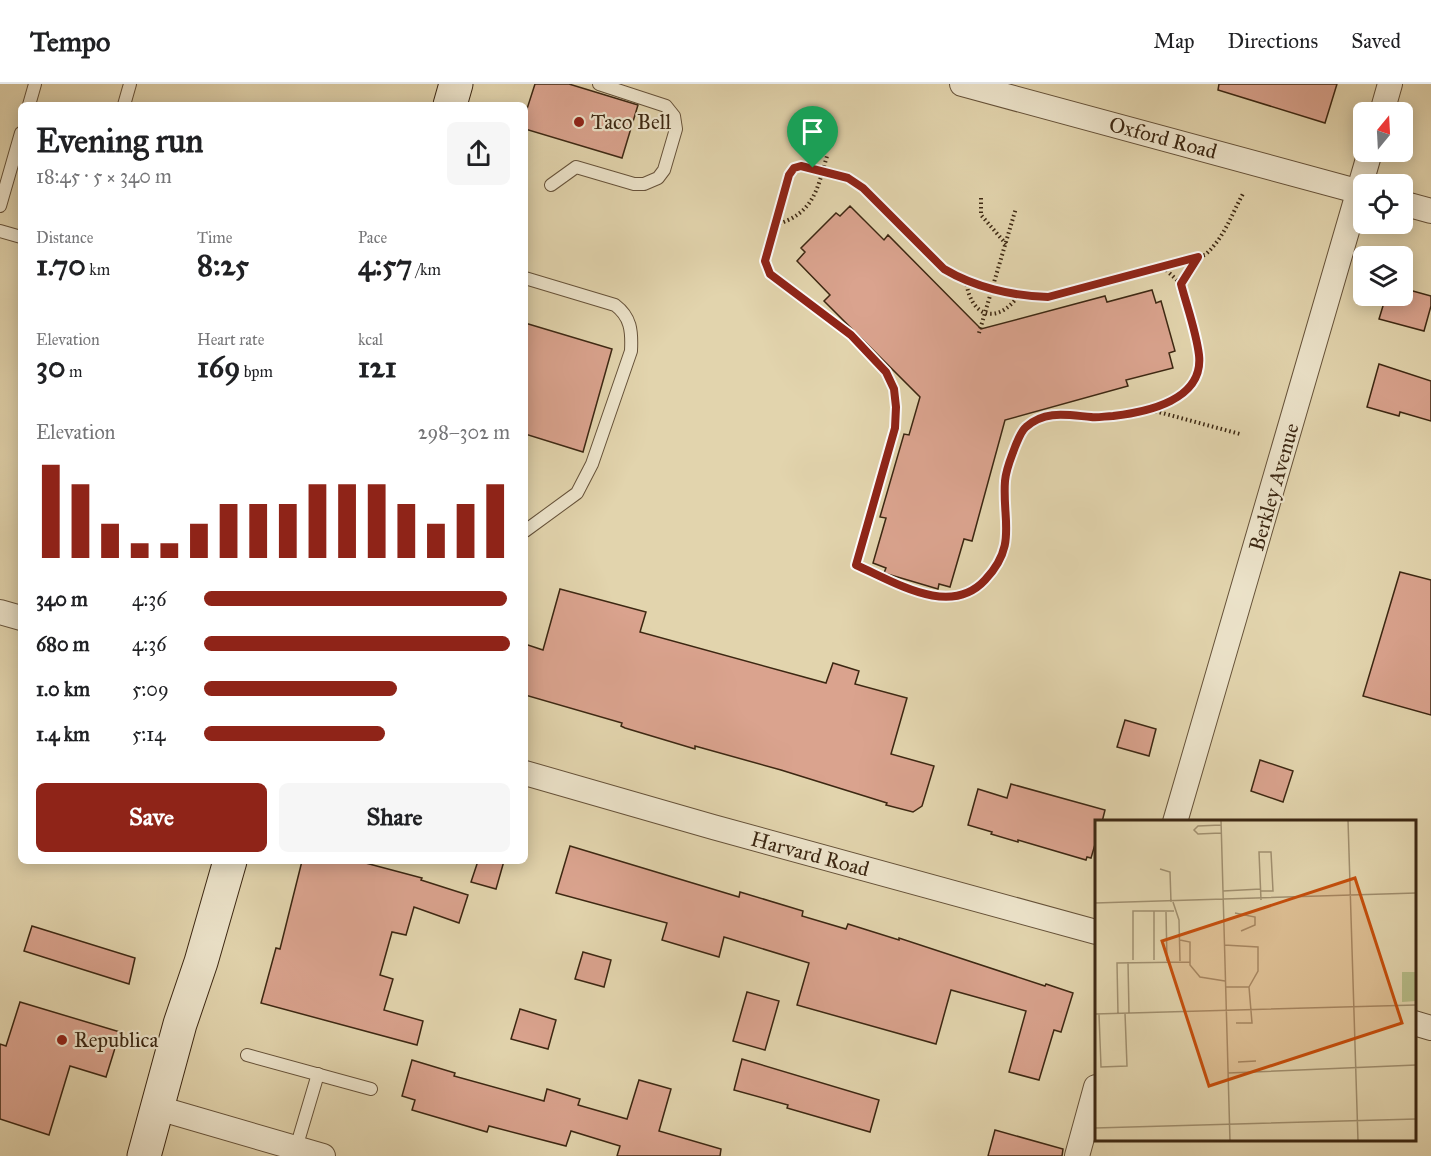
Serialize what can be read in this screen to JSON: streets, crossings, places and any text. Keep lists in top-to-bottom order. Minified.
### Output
{"streets":{"street":["Oxford Road","Berkley Avenue","Harvard Road"]},"places":["Taco Bell","Republica"],"north":"top","page":{"header":"Tempo","nav":["Map","Directions","Saved"],"heading":["Evening run","18:45 · 5 × 340 m"],"stats":[["Distance","1.70 km"],["Time","8:25"],["Pace","4:57 /km"],["Elevation","30 m"],["Heart rate","169 bpm"],["kcal","121"]],"chart":["Elevation","298–302 m"],"list":[{"name":"340 m","note":"4:36"},{"name":"680 m","note":"4:36"},{"name":"1.0 km","note":"5:09"},{"name":"1.4 km","note":"5:14"}],"buttons":["Save","Share"]}}
